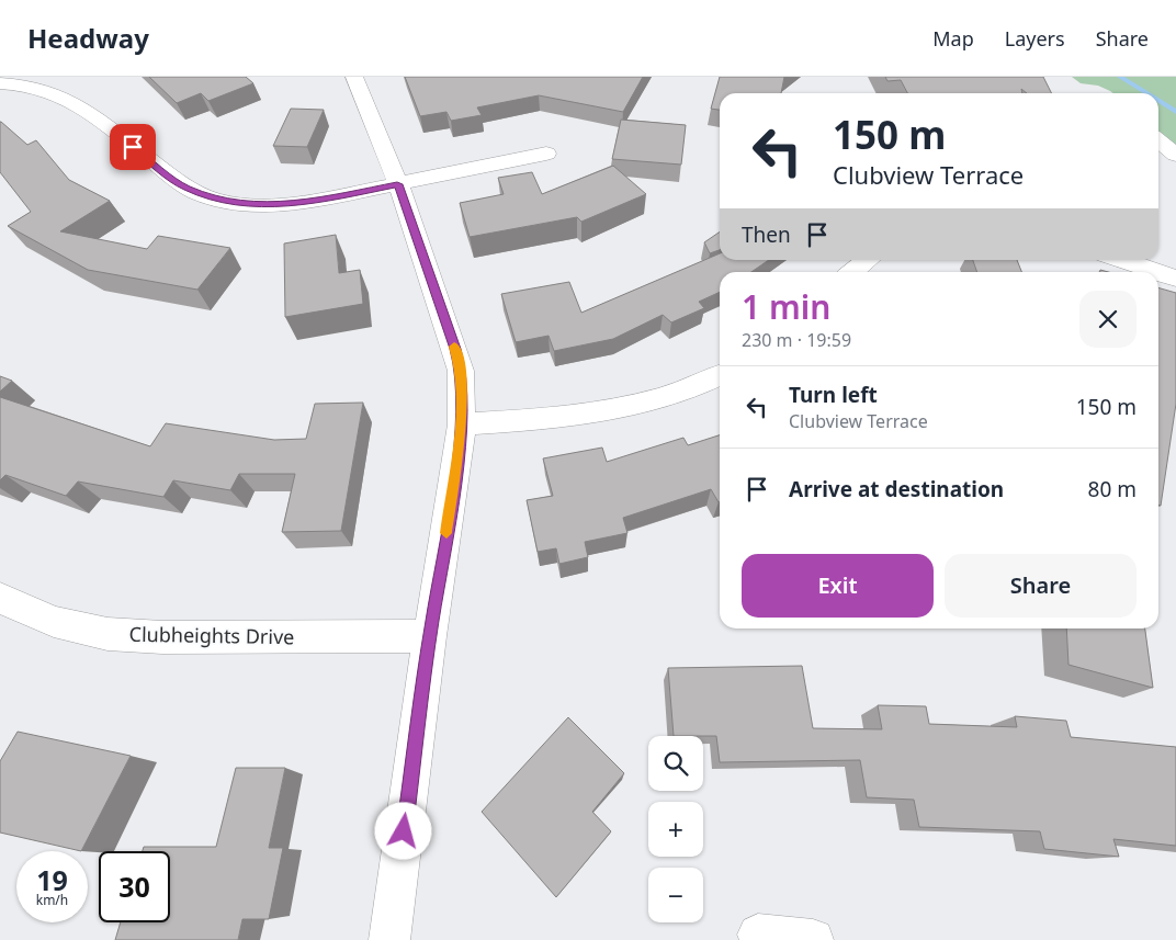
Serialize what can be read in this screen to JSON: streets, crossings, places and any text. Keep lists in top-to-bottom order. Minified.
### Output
{"streets":{"street":["Clubheights Drive"]},"page":{"header":"Headway","nav":["Map","Layers","Share"],"turn":["150 m","Clubview Terrace"],"then":"Then","heading":["1 min","230 m · 19:59"],"list":[{"name":"Turn left","note":"Clubview Terrace","value":"150 m"},{"name":"Arrive at destination","value":"80 m"}],"buttons":["Exit","Share"],"map_buttons":["+","−"],"speed":"19 km/h","limit":"30"}}
